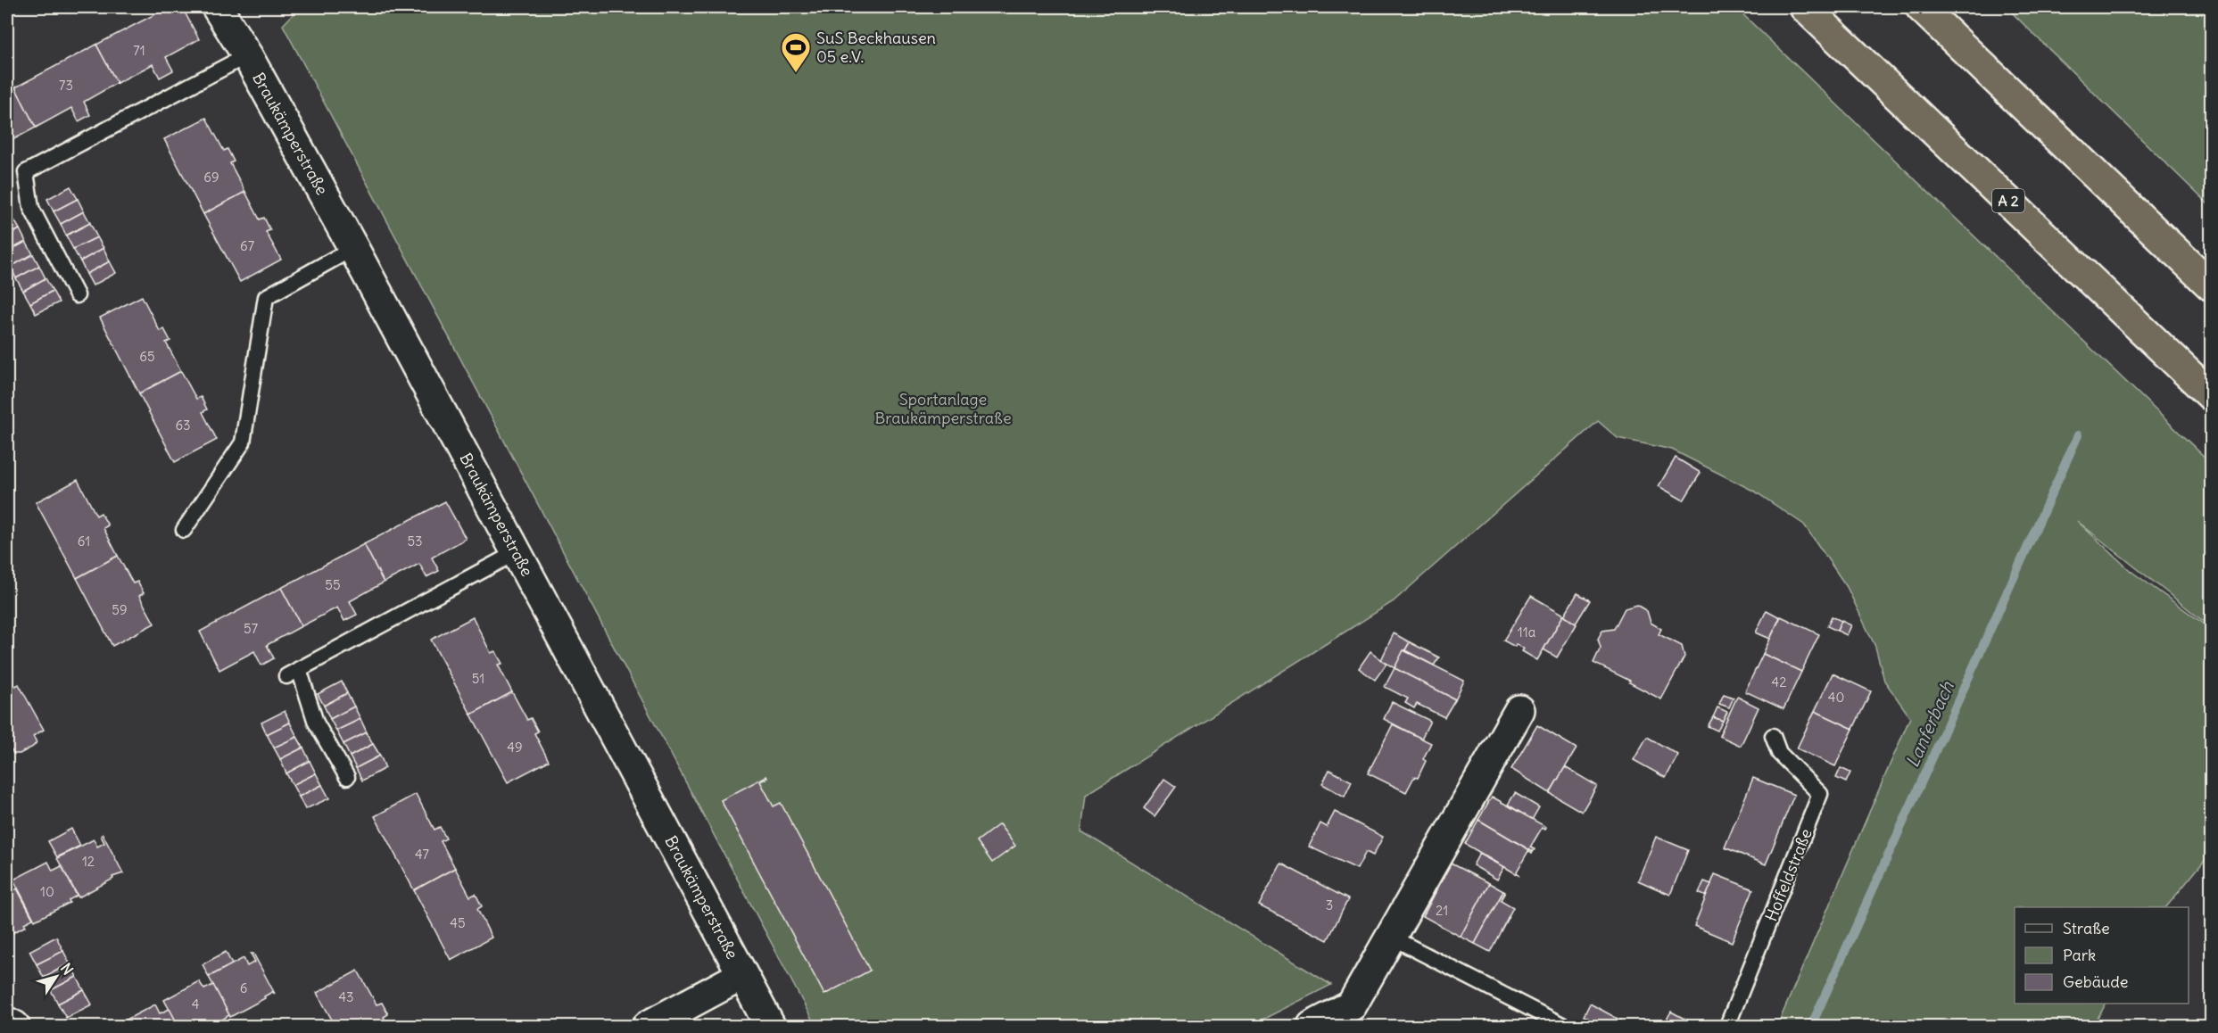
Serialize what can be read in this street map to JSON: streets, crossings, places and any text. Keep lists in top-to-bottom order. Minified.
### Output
{"streets":{"highway":["A 2"],"street":["Braukämperstraße"],"lane":["Hoffeldstraße"]},"water":["Lanferbach"],"parks":["Sportanlage Braukämperstraße"],"places":{"sports":["SuS Beckhausen 05 e.V."]},"house_numbers":["71","73","69","67","65","63","61","53","55","59","57","11a","51","42","40","49","47","12","10","3","21","45","6","43","4"],"legend":["Straße","Park","Gebäude"],"north":"top right"}
